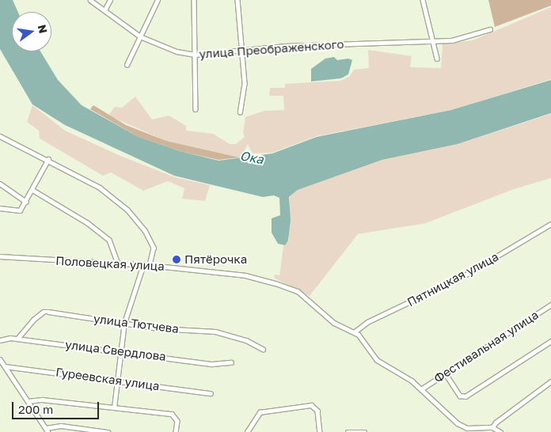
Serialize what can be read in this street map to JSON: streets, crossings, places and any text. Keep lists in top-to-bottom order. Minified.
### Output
{"streets":{"street":["улица Преображенского","Половецкая улица","Пятницкая улица","улица Тютчева","Фестивальная улица","улица Свердлова","Гуреевская улица"]},"crossings":[["Половецкая улица","Пятницкая улица"],["улица Тютчева","улица Свердлова"]],"water":["Ока"],"places":["Пятёрочка"],"scale_bar":"200 m","north":"right"}
